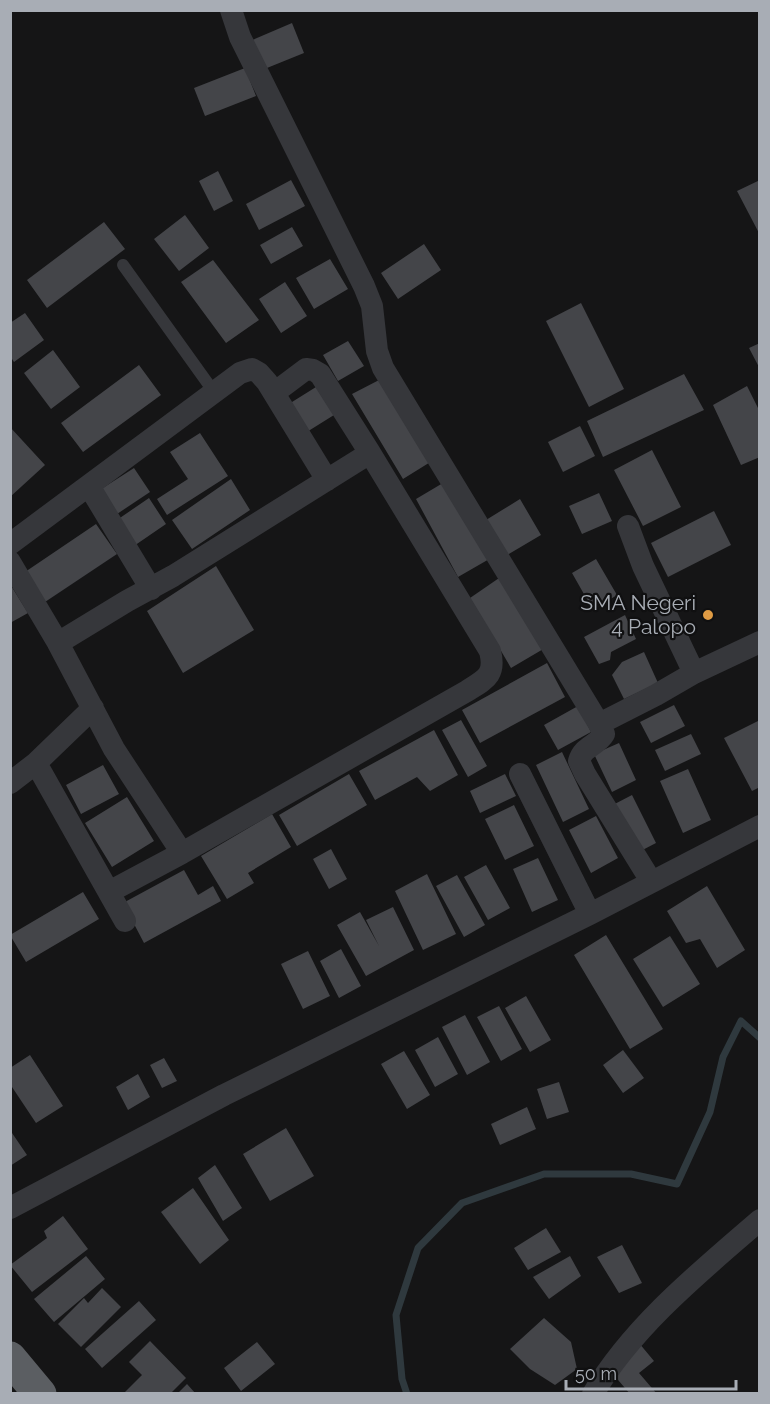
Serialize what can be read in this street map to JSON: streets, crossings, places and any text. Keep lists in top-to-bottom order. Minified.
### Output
{"places":["SMA Negeri 4 Palopo"],"scale_bar":"50 m"}
